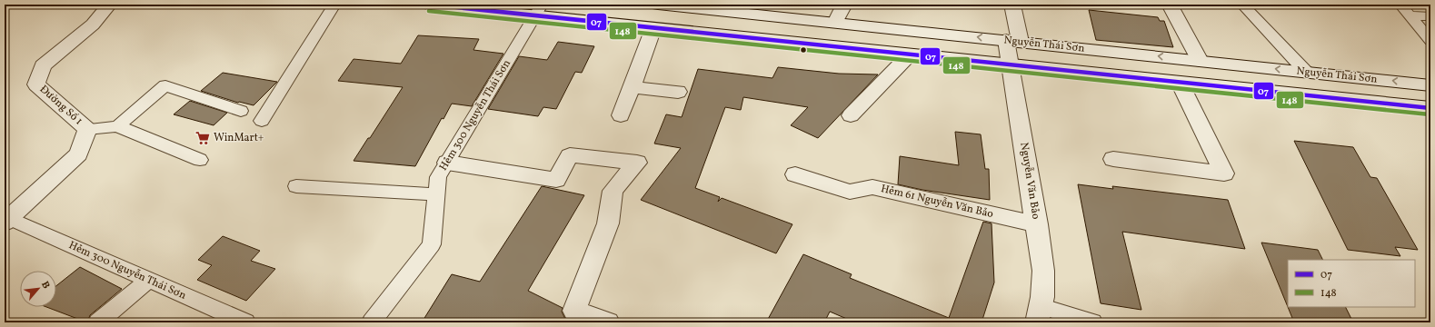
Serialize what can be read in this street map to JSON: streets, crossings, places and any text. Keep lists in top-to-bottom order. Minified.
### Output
{"streets":{"street":["Nguyễn Thái Sơn","Đường Số 1","Nguyễn Văn Bảo","Hẻm 61 Nguyễn Văn Bảo"],"lane":["Hẻm 300 Nguyễn Thái Sơn"]},"crossings":[["Nguyễn Thái Sơn","Nguyễn Văn Bảo"],["Đường Số 1","Hẻm 300 Nguyễn Thái Sơn"],["Nguyễn Văn Bảo","Hẻm 61 Nguyễn Văn Bảo"]],"places":{"supermarket":["WinMart+"]},"lines":["transit line 07","transit line 148"],"legend":["07","148"],"north":"top right"}
